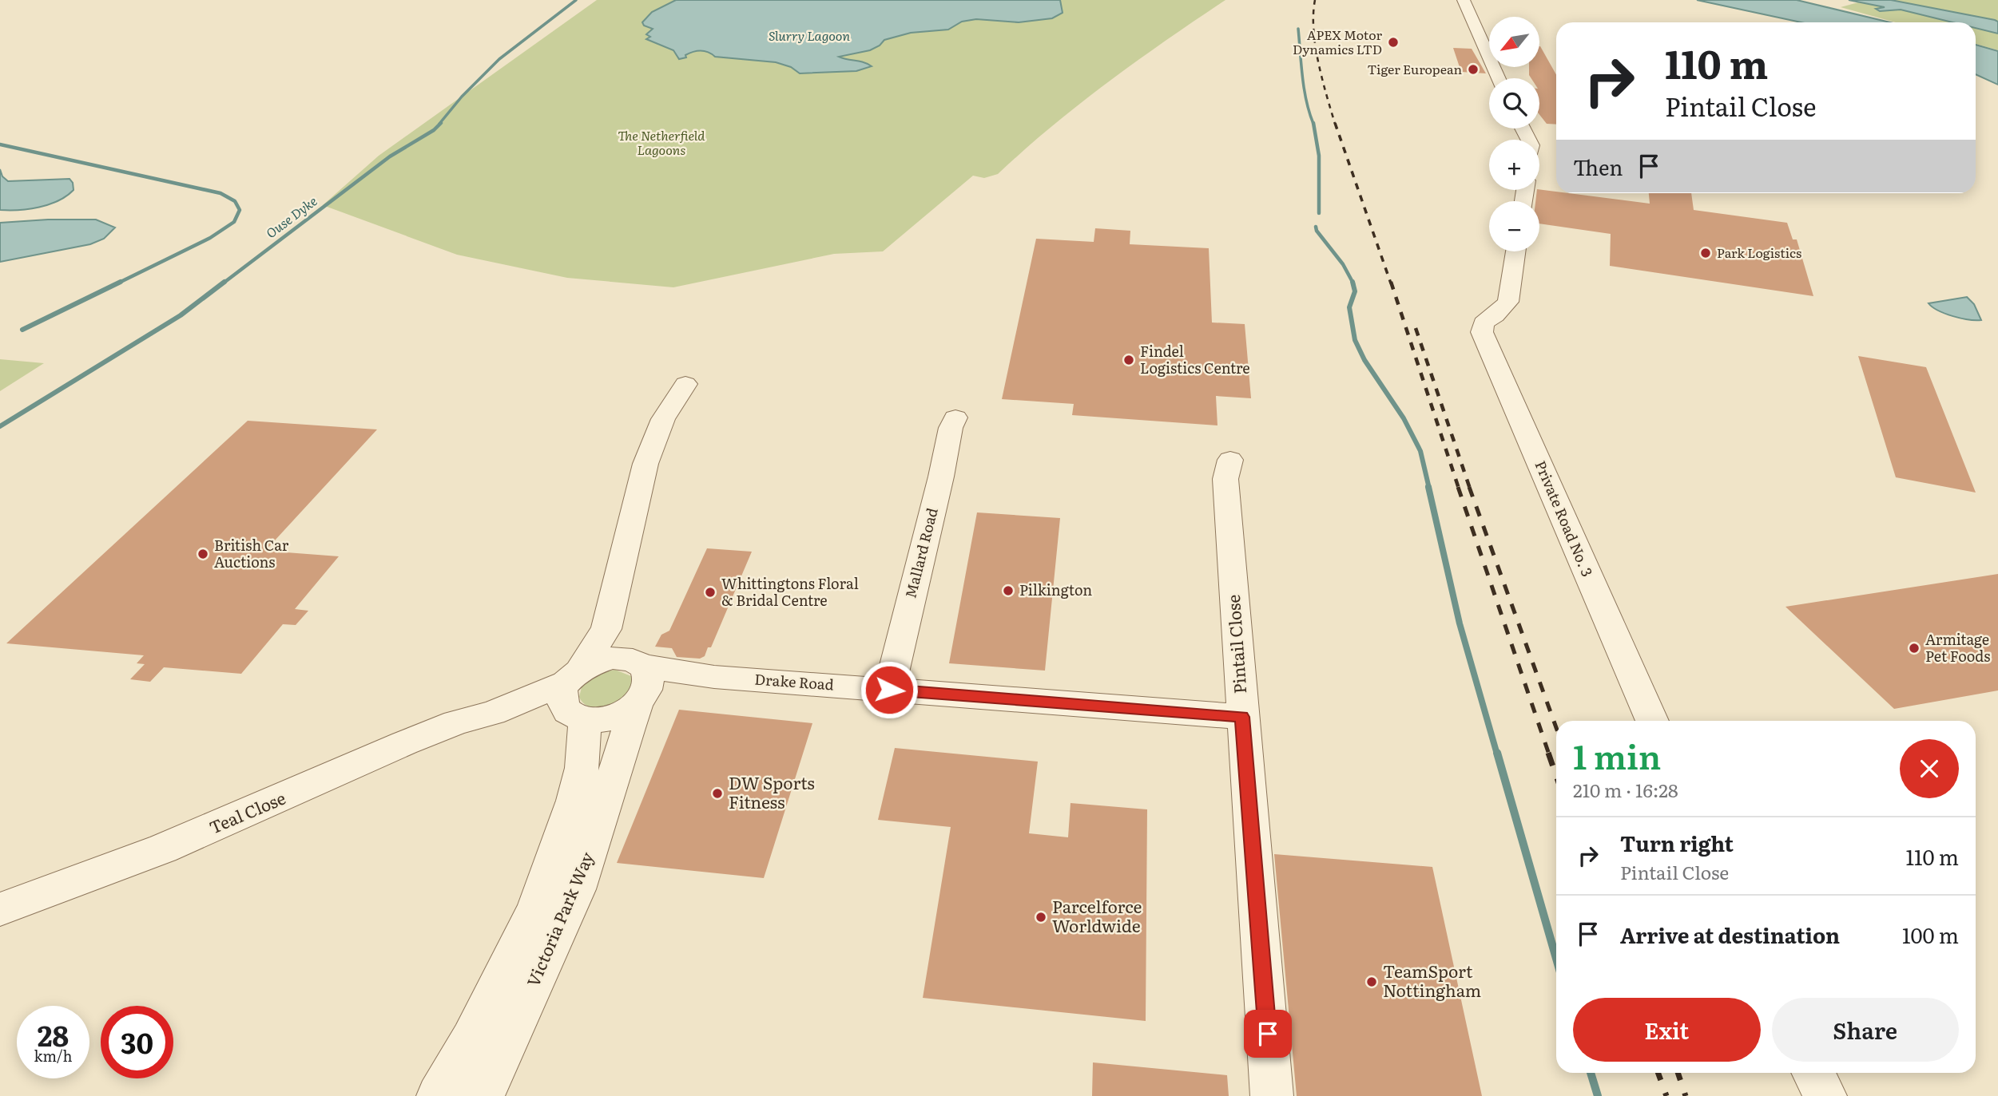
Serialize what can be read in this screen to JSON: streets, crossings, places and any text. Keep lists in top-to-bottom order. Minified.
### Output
{"streets":{"street":["Private Road No. 3","Mallard Road","Pintail Close","Drake Road","Teal Close","Victoria Park Way"]},"crossings":[["Mallard Road","Drake Road"],["Pintail Close","Drake Road"],["Drake Road","Teal Close"],["Drake Road","Victoria Park Way"],["Teal Close","Victoria Park Way"]],"water":["Slurry Lagoon","Ouse Dyke"],"parks":["The Netherfield Lagoons"],"places":["APEX Motor Dynamics LTD","Tiger European","Park Logistics","Findel Logistics Centre","British Car Auctions","Pilkington","Whittingtons Floral & Bridal Centre","Armitage Pet Foods","DW Sports Fitness","Parcelforce Worldwide","TeamSport Nottingham"],"north":"bottom left","page":{"map_buttons":["+","−"],"turn":["110 m","Pintail Close"],"then":"Then","heading":["1 min","210 m · 16:28"],"list":[{"name":"Turn right","note":"Pintail Close","value":"110 m"},{"name":"Arrive at destination","value":"100 m"}],"buttons":["Exit","Share"],"speed":"28 km/h","limit":"30"}}
